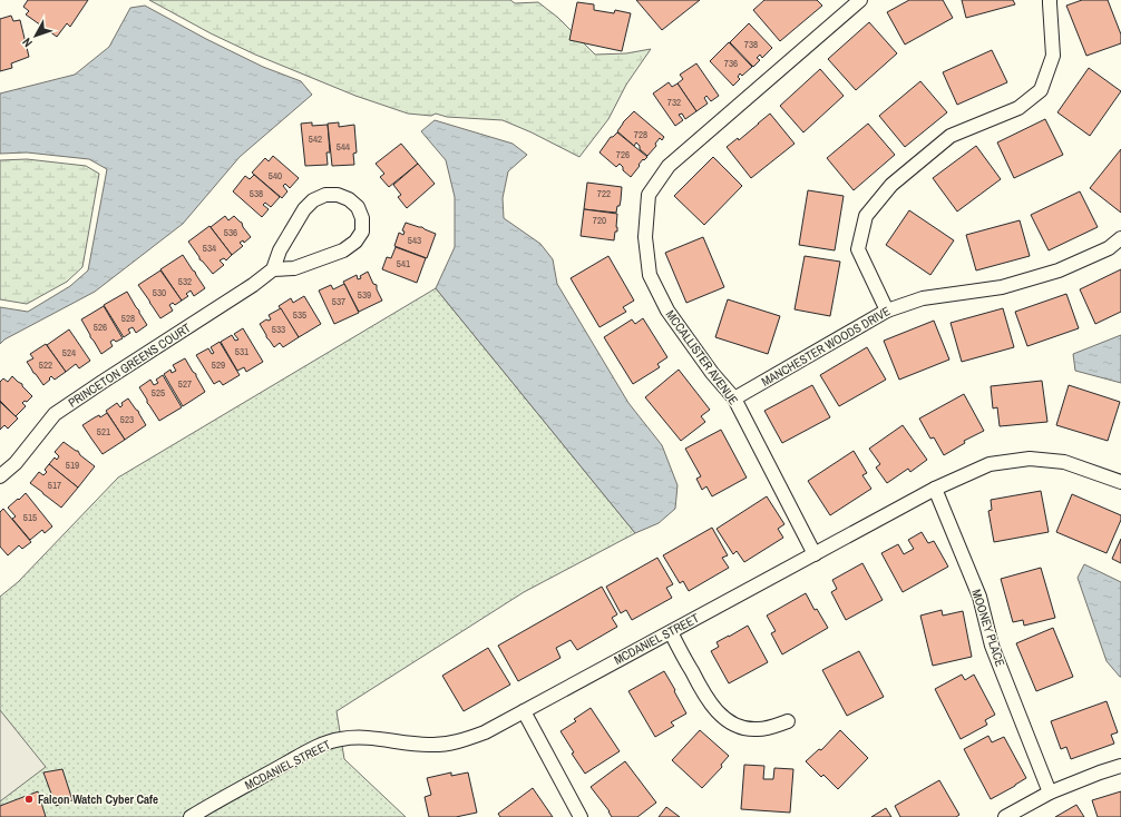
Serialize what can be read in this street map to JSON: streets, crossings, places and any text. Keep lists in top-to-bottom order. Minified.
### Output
{"streets":{"street":["MANCHESTER WOODS DRIVE","MCCALLISTER AVENUE","PRINCETON GREENS COURT","MOONEY PLACE","MCDANIEL STREET"]},"crossings":[["MANCHESTER WOODS DRIVE","MCCALLISTER AVENUE"],["MCCALLISTER AVENUE","MCDANIEL STREET"],["MOONEY PLACE","MCDANIEL STREET"]],"places":["Falcon Watch Cyber Cafe"],"house_numbers":["738","736","732","728","542","544","726","540","538","722","720","536","543","534","541","532","530","539","537","535","528","526","533","531","524","522","529","527","525","523","521","519","517","515"],"north":"bottom left"}
